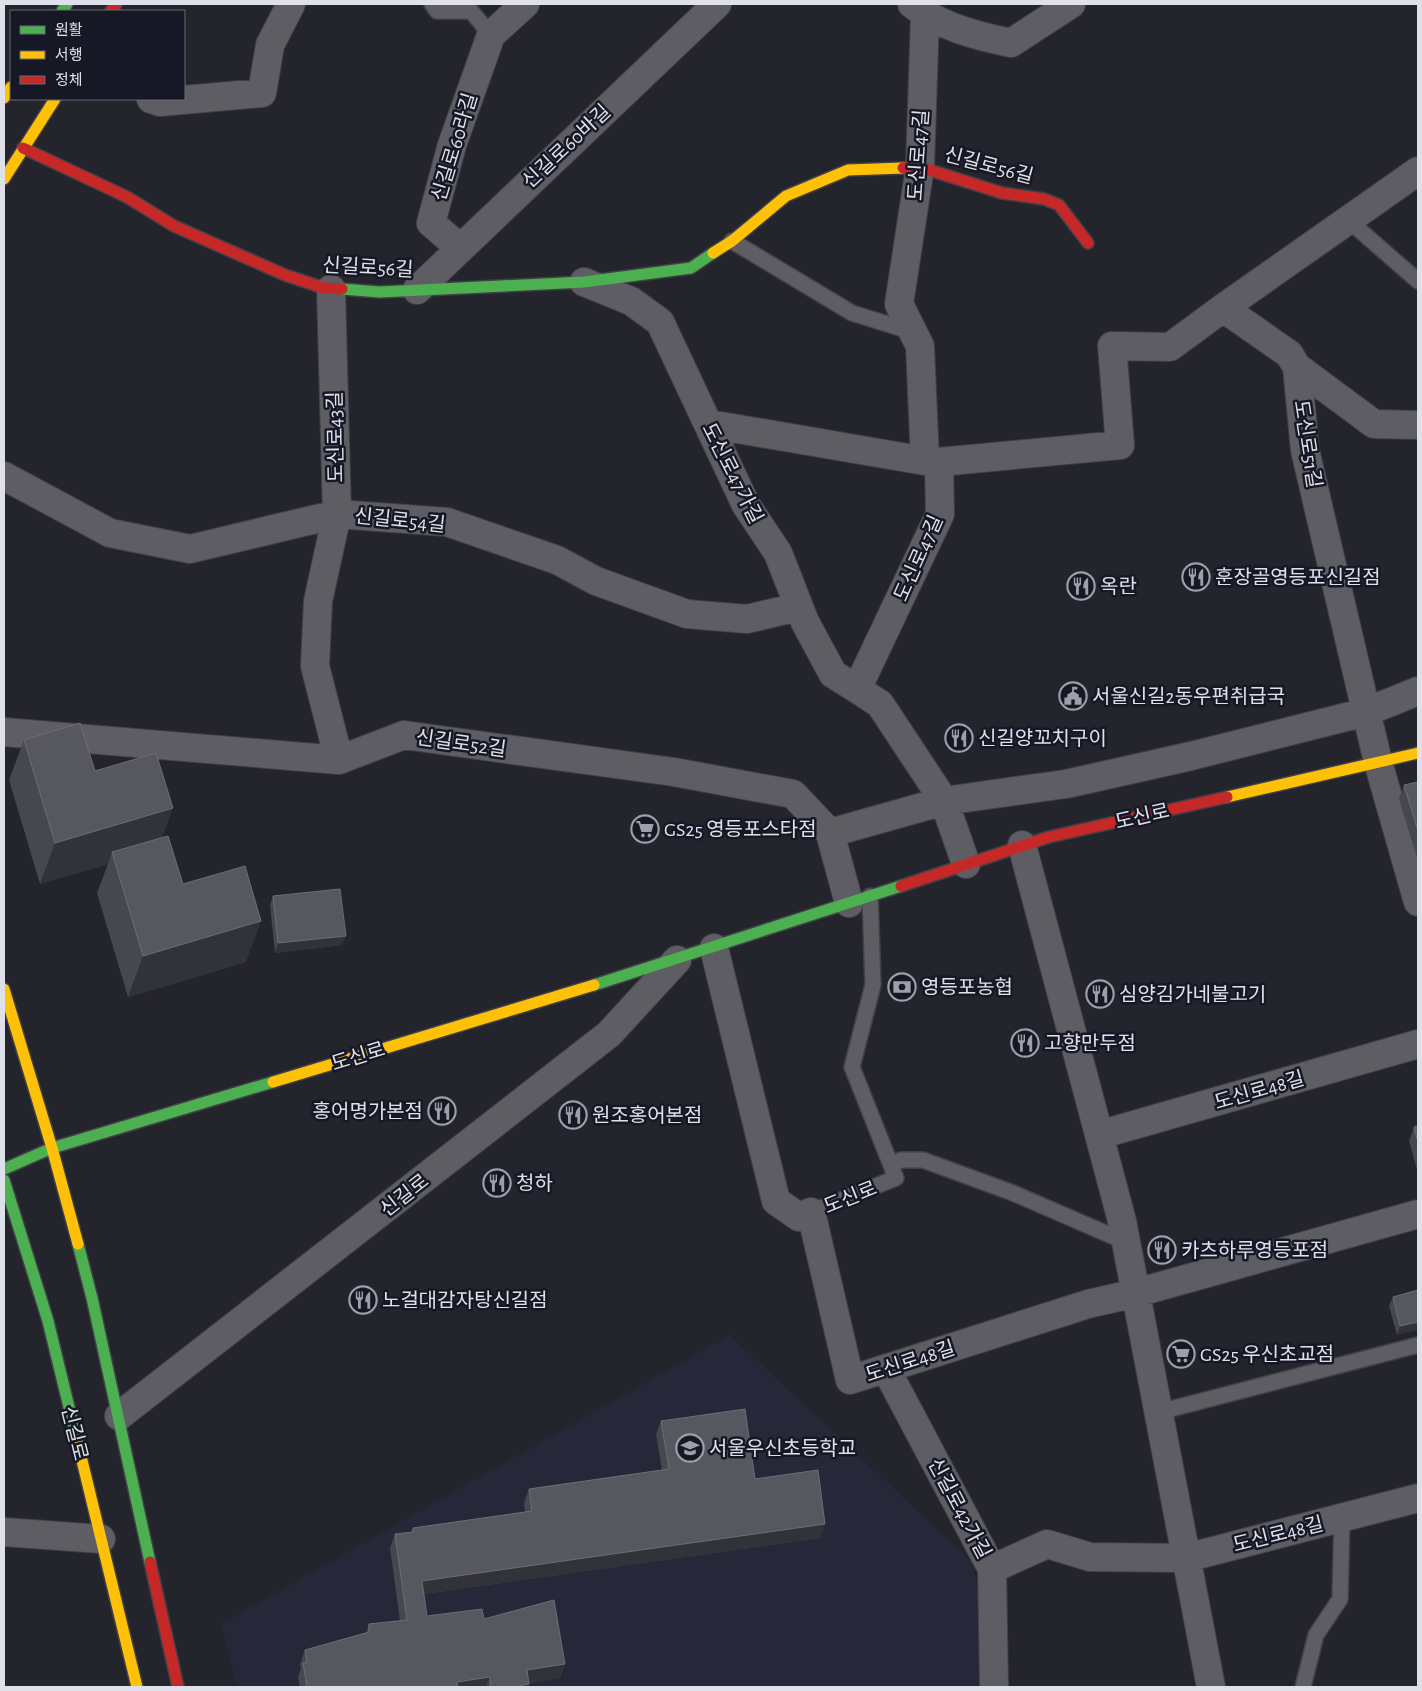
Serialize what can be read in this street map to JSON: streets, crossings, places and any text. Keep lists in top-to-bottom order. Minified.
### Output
{"streets":{"main road":["신길로56길","도신로","신길로"],"street":["신길로60바길","신길로60라길","도신로47길","도신로43길","도신로51길","도신로47가길","신길로54길","신길로52길","도신로48길","신길로42가길"]},"crossings":[["신길로60바길","신길로60라길"],["신길로60바길","신길로56길"],["도신로47길","신길로56길"],["도신로47길","도신로47가길"],["신길로56길","도신로43길"],["신길로56길","도신로47가길"],["도신로43길","신길로54길"],["도신로43길","신길로52길"],["도신로51길","도신로"],["도신로47가길","신길로54길"],["신길로52길","도신로"],["도신로","도신로48길"],["도신로","신길로"],["도신로48길","신길로42가길"]],"places":{"restaurant":["훈장골영등포신길점","옥란","신길양꼬치구이","심양김가네불고기","고향만두점","홍어명가본점","원조홍어본점","청하","카츠하루영등포점","노걸대감자탕신길점"],"public building":["서울신길2동우편취급국"],"supermarket":["GS25 영등포스타점","GS25 우신초교점"],"bank":["영등포농협"],"school or university":["서울우신초등학교"]},"legend":["원활","서행","정체"]}
